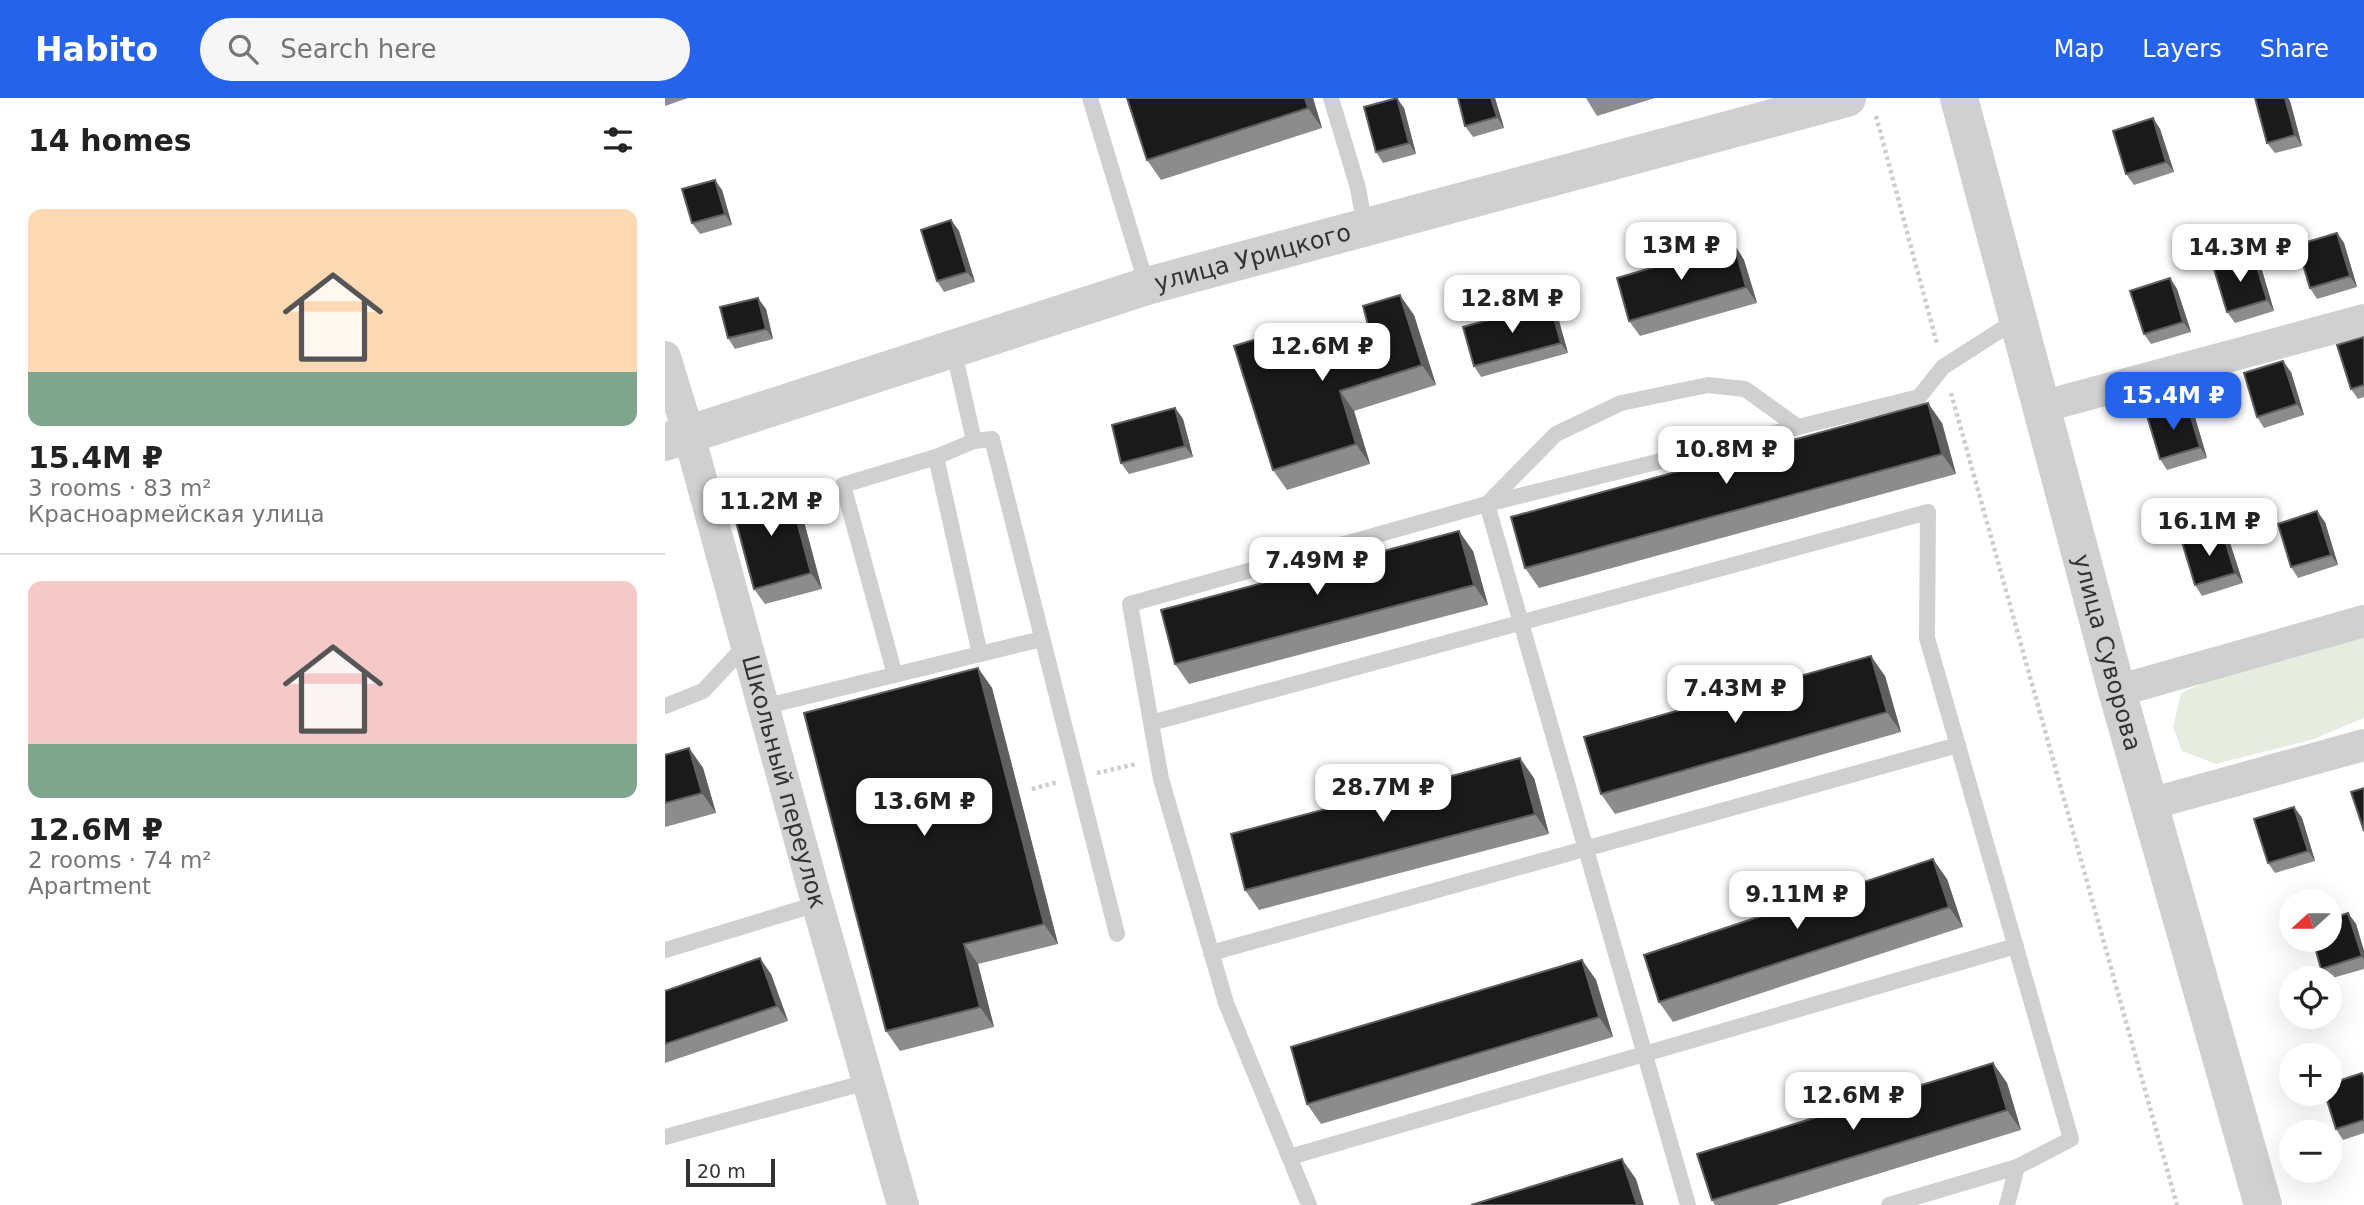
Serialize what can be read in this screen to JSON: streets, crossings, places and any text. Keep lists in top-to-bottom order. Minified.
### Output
{"streets":{"street":["улица Урицкого","улица Суворова","Школьный переулок"]},"crossings":[["улица Урицкого","Школьный переулок"]],"scale_bar":"20 m","north":"left","page":{"header":"Habito","search":"Search here","nav":["Map","Layers","Share"],"heading":"14 homes","list":[{"name":"15.4M ₽","note":"3 rooms · 83 m² · Красноармейская улица"},{"name":"12.6M ₽","note":"2 rooms · 74 m² · Apartment"}],"price":["13M ₽","14.3M ₽","12.8M ₽","12.6M ₽","15.4M ₽","10.8M ₽","11.2M ₽","16.1M ₽","7.49M ₽","7.43M ₽","28.7M ₽","13.6M ₽","9.11M ₽","12.6M ₽"],"map_buttons":["+","−"],"scale":"20 m"}}
